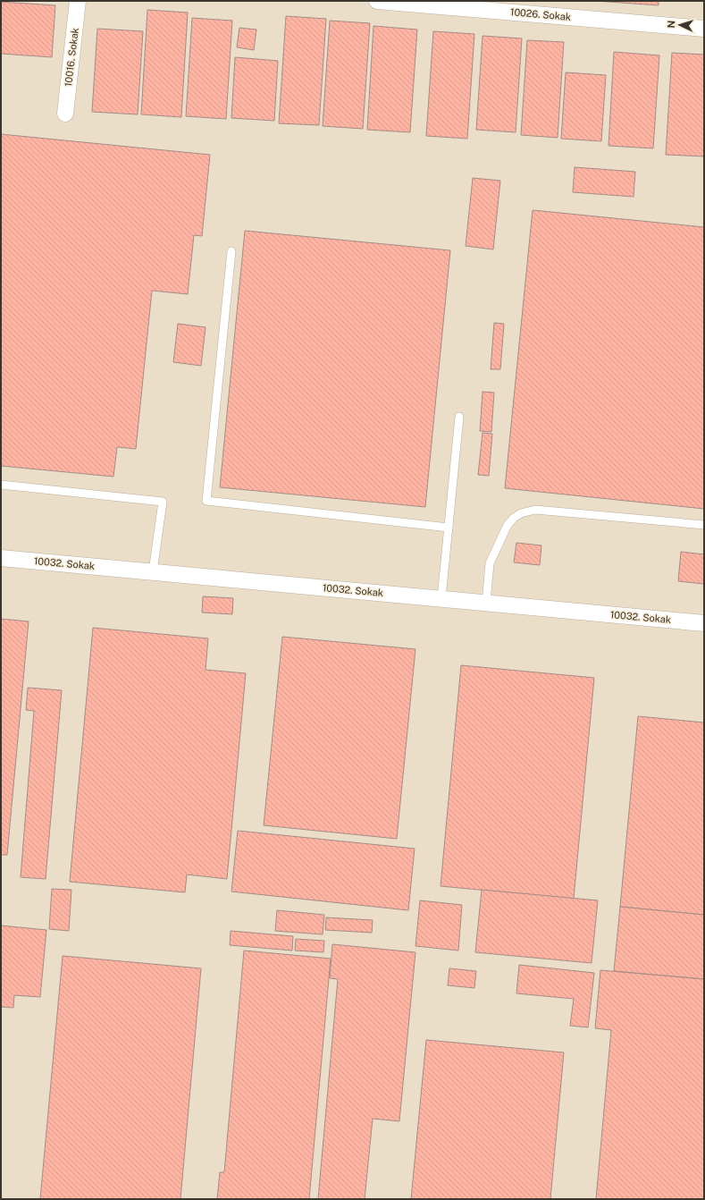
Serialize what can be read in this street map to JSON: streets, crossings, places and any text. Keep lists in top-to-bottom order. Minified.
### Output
{"streets":{"street":["10026. Sokak","10016. Sokak","10032. Sokak"]},"north":"left"}
